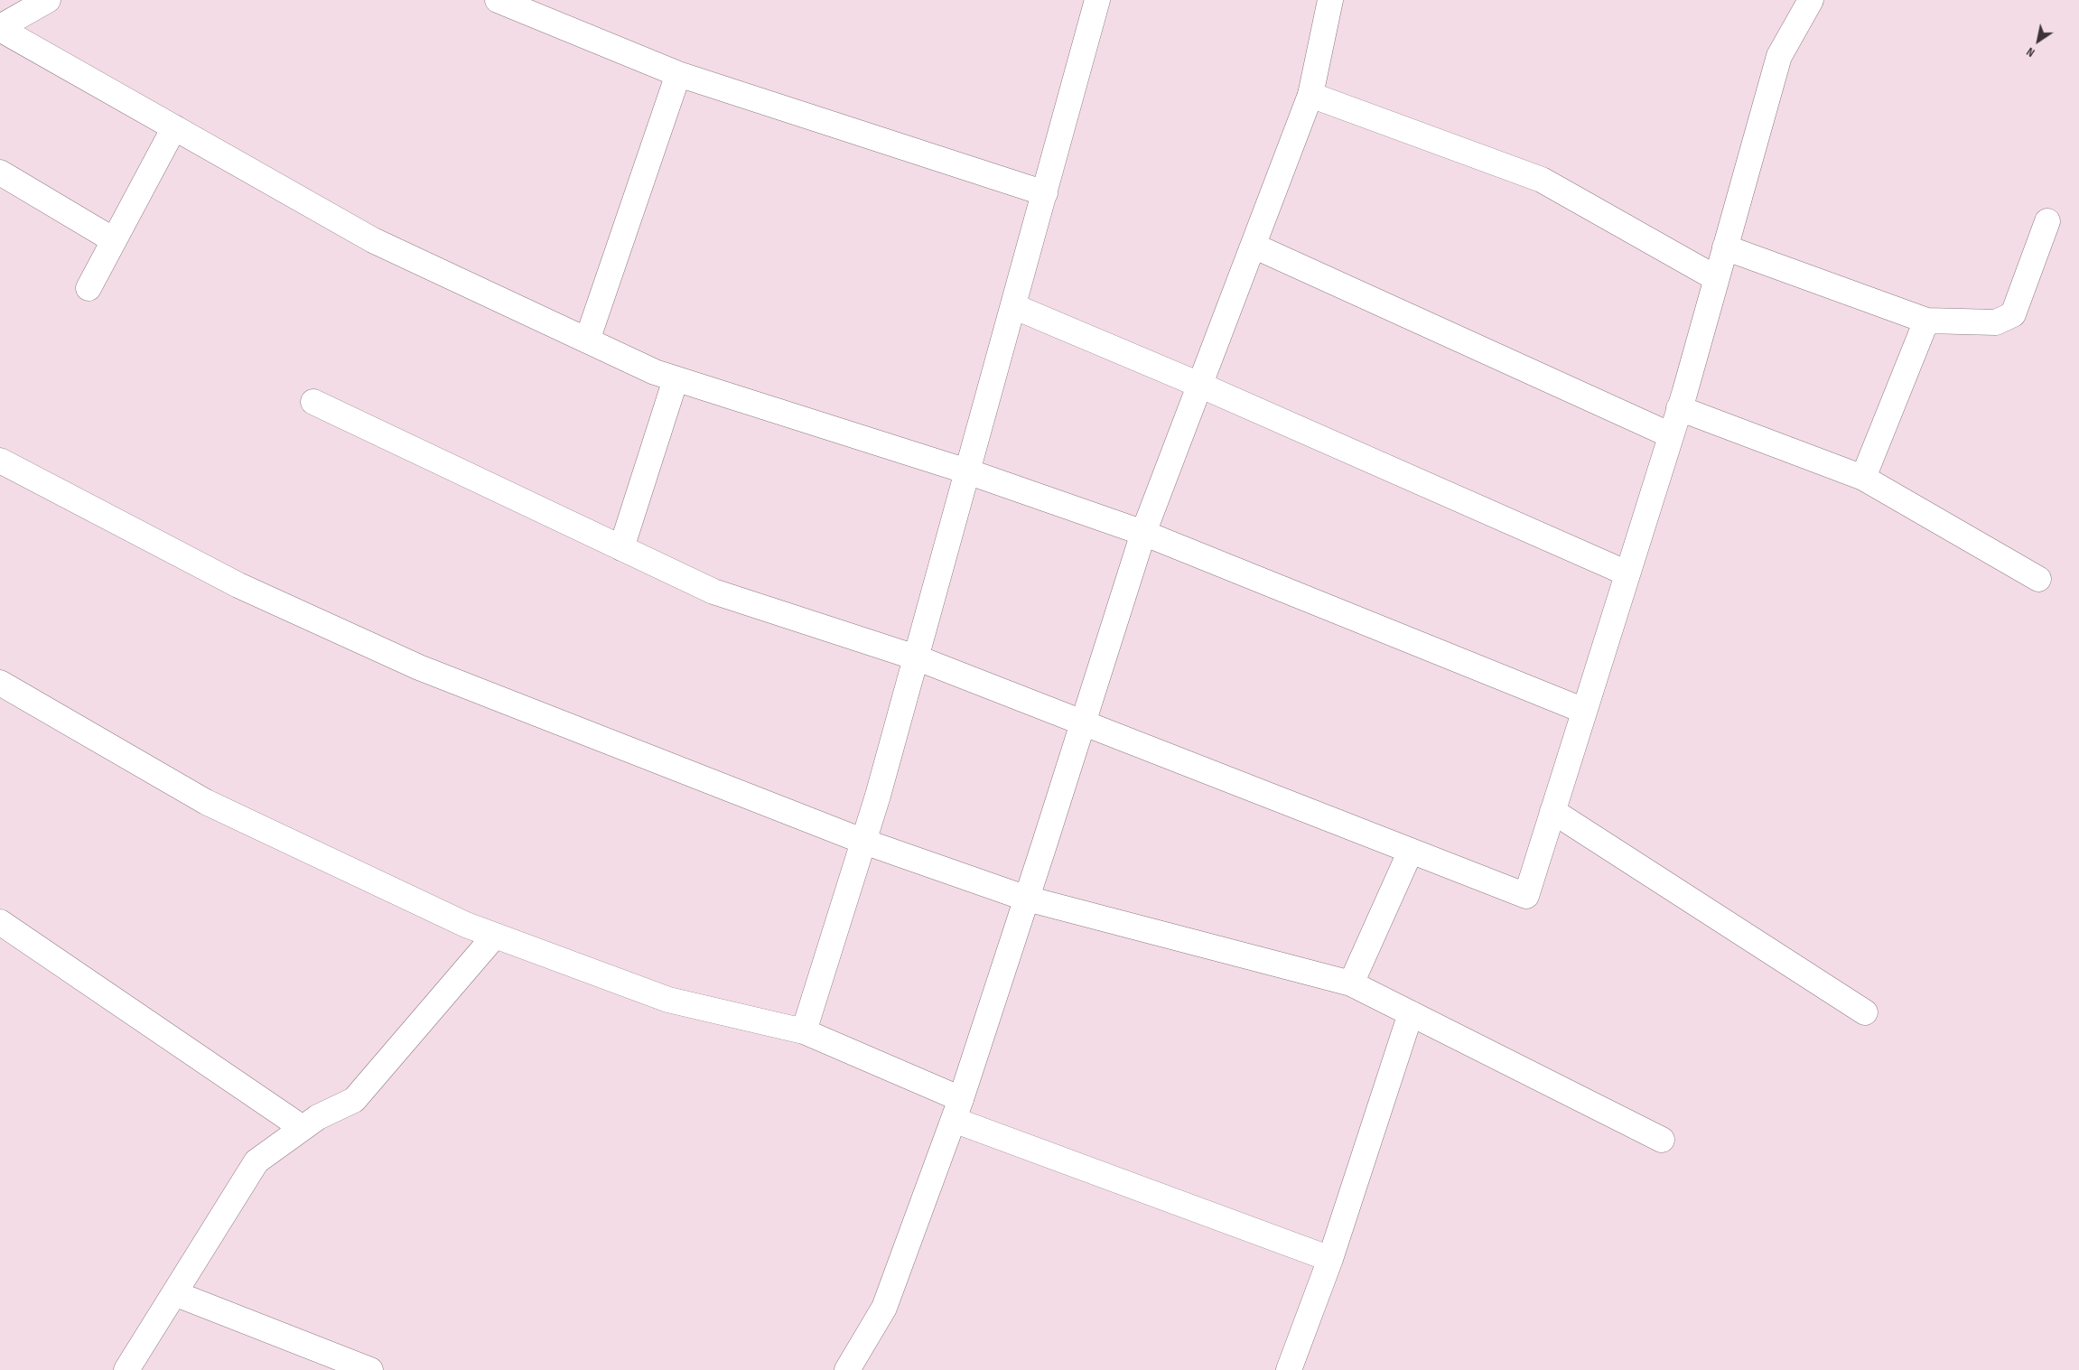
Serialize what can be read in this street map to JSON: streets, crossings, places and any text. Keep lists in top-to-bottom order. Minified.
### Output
{"north":"bottom left"}
